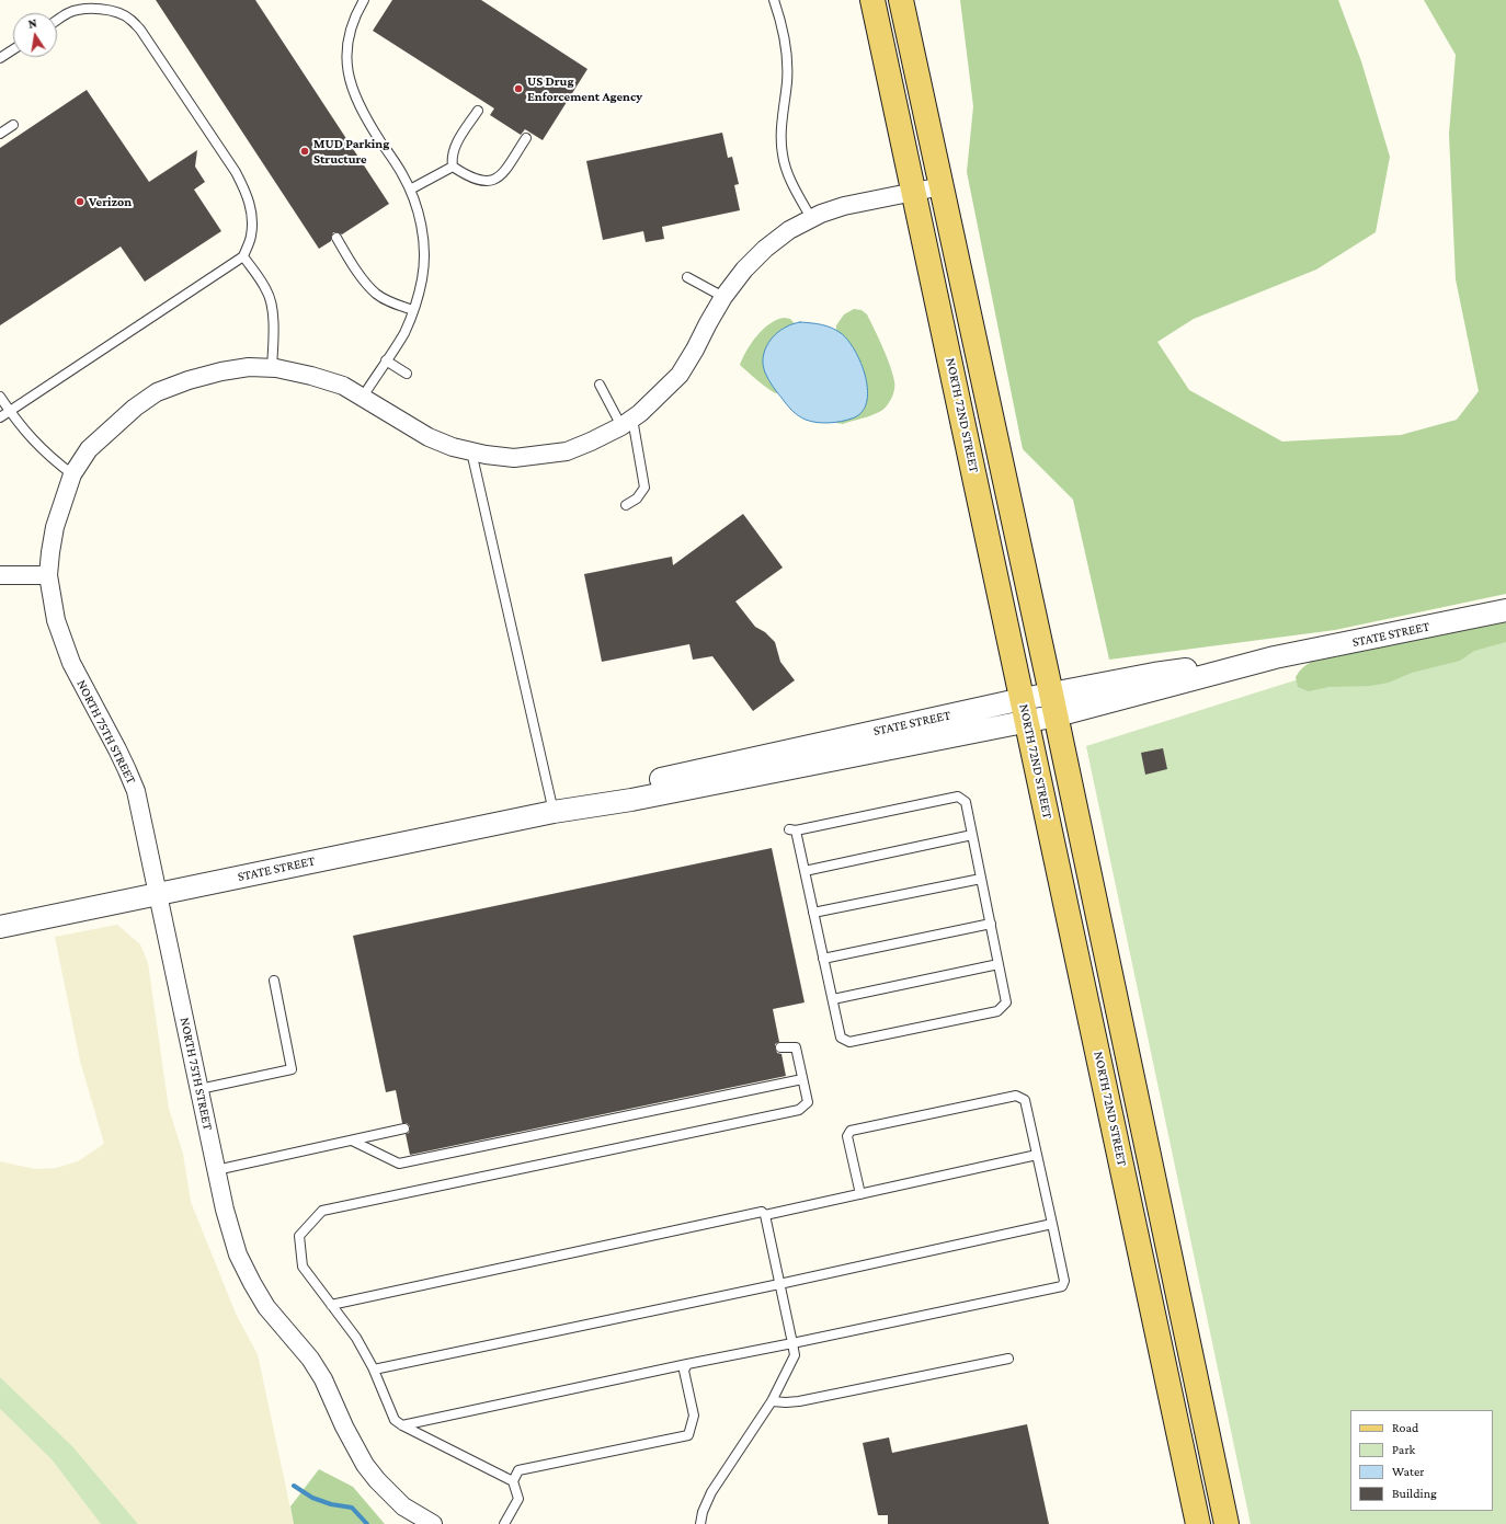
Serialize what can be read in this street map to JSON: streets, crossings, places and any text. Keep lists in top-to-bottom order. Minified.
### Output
{"streets":{"main road":["NORTH 72ND STREET"],"street":["STATE STREET","NORTH 75TH STREET"]},"crossings":[["NORTH 72ND STREET","STATE STREET"],["NORTH 72ND STREET","NORTH 75TH STREET"],["STATE STREET","NORTH 75TH STREET"]],"places":["US Drug Enforcement Agency","MUD Parking Structure","Verizon"],"legend":["Road","Park","Water","Building"],"north":"top"}
